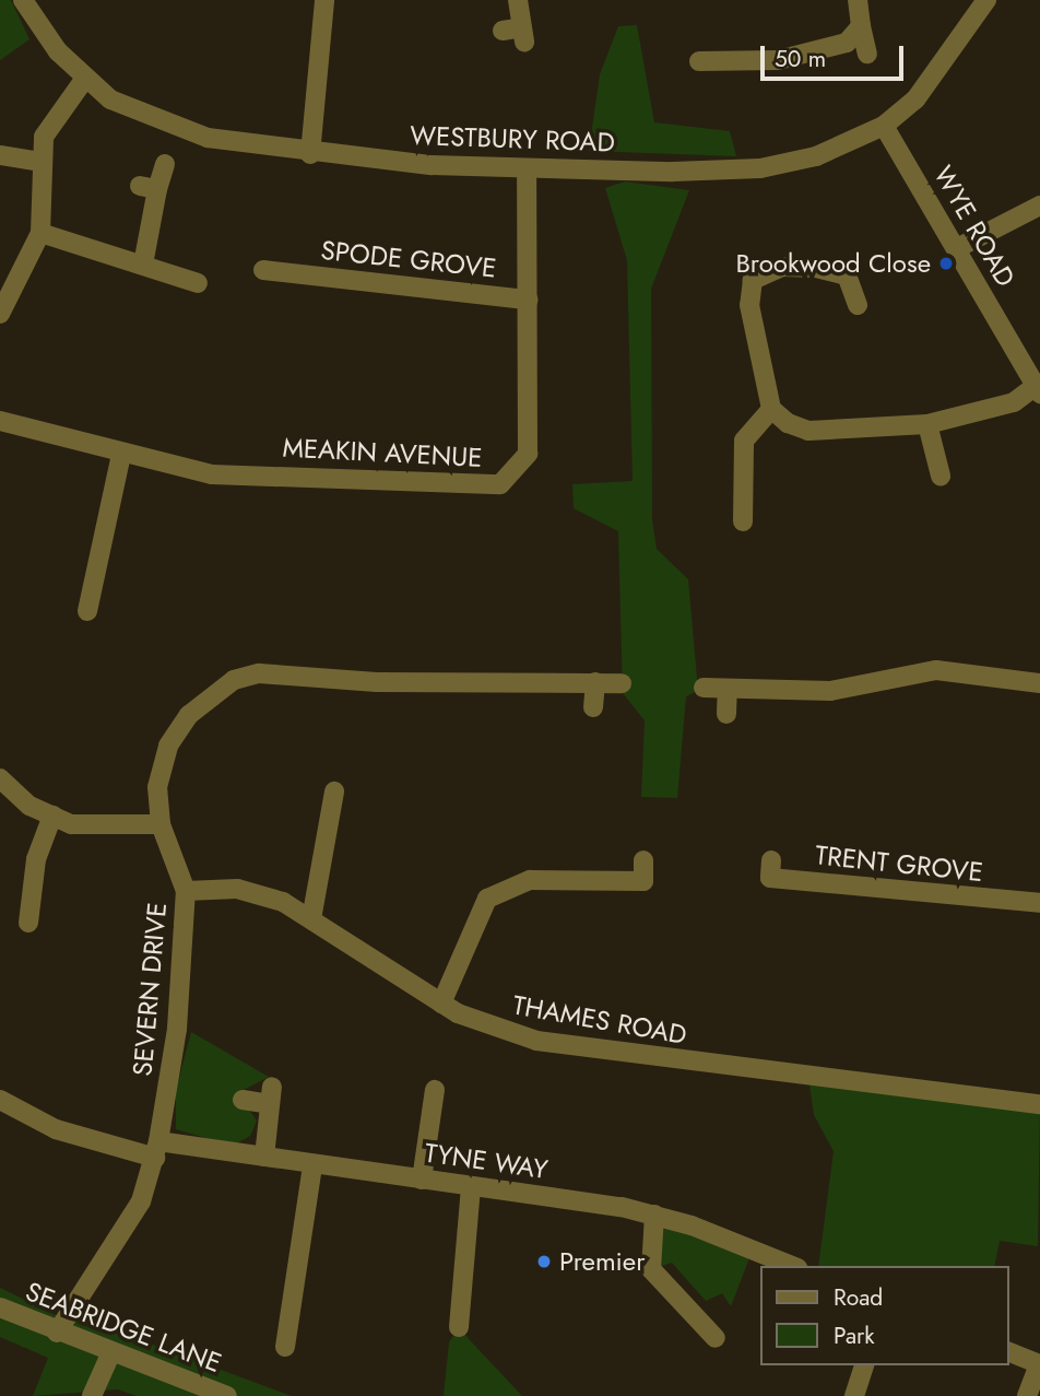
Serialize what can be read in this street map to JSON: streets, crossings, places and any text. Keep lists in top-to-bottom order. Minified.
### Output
{"streets":{"street":["WESTBURY ROAD","WYE ROAD","SPODE GROVE","MEAKIN AVENUE","TRENT GROVE","SEVERN DRIVE","THAMES ROAD","TYNE WAY","SEABRIDGE LANE"]},"crossings":[["WESTBURY ROAD","WYE ROAD"],["WESTBURY ROAD","MEAKIN AVENUE"],["SPODE GROVE","MEAKIN AVENUE"],["SEVERN DRIVE","THAMES ROAD"],["SEVERN DRIVE","TYNE WAY"],["SEVERN DRIVE","SEABRIDGE LANE"]],"places":["Brookwood Close","Premier"],"legend":["Road","Park"],"scale_bar":"50 m"}
